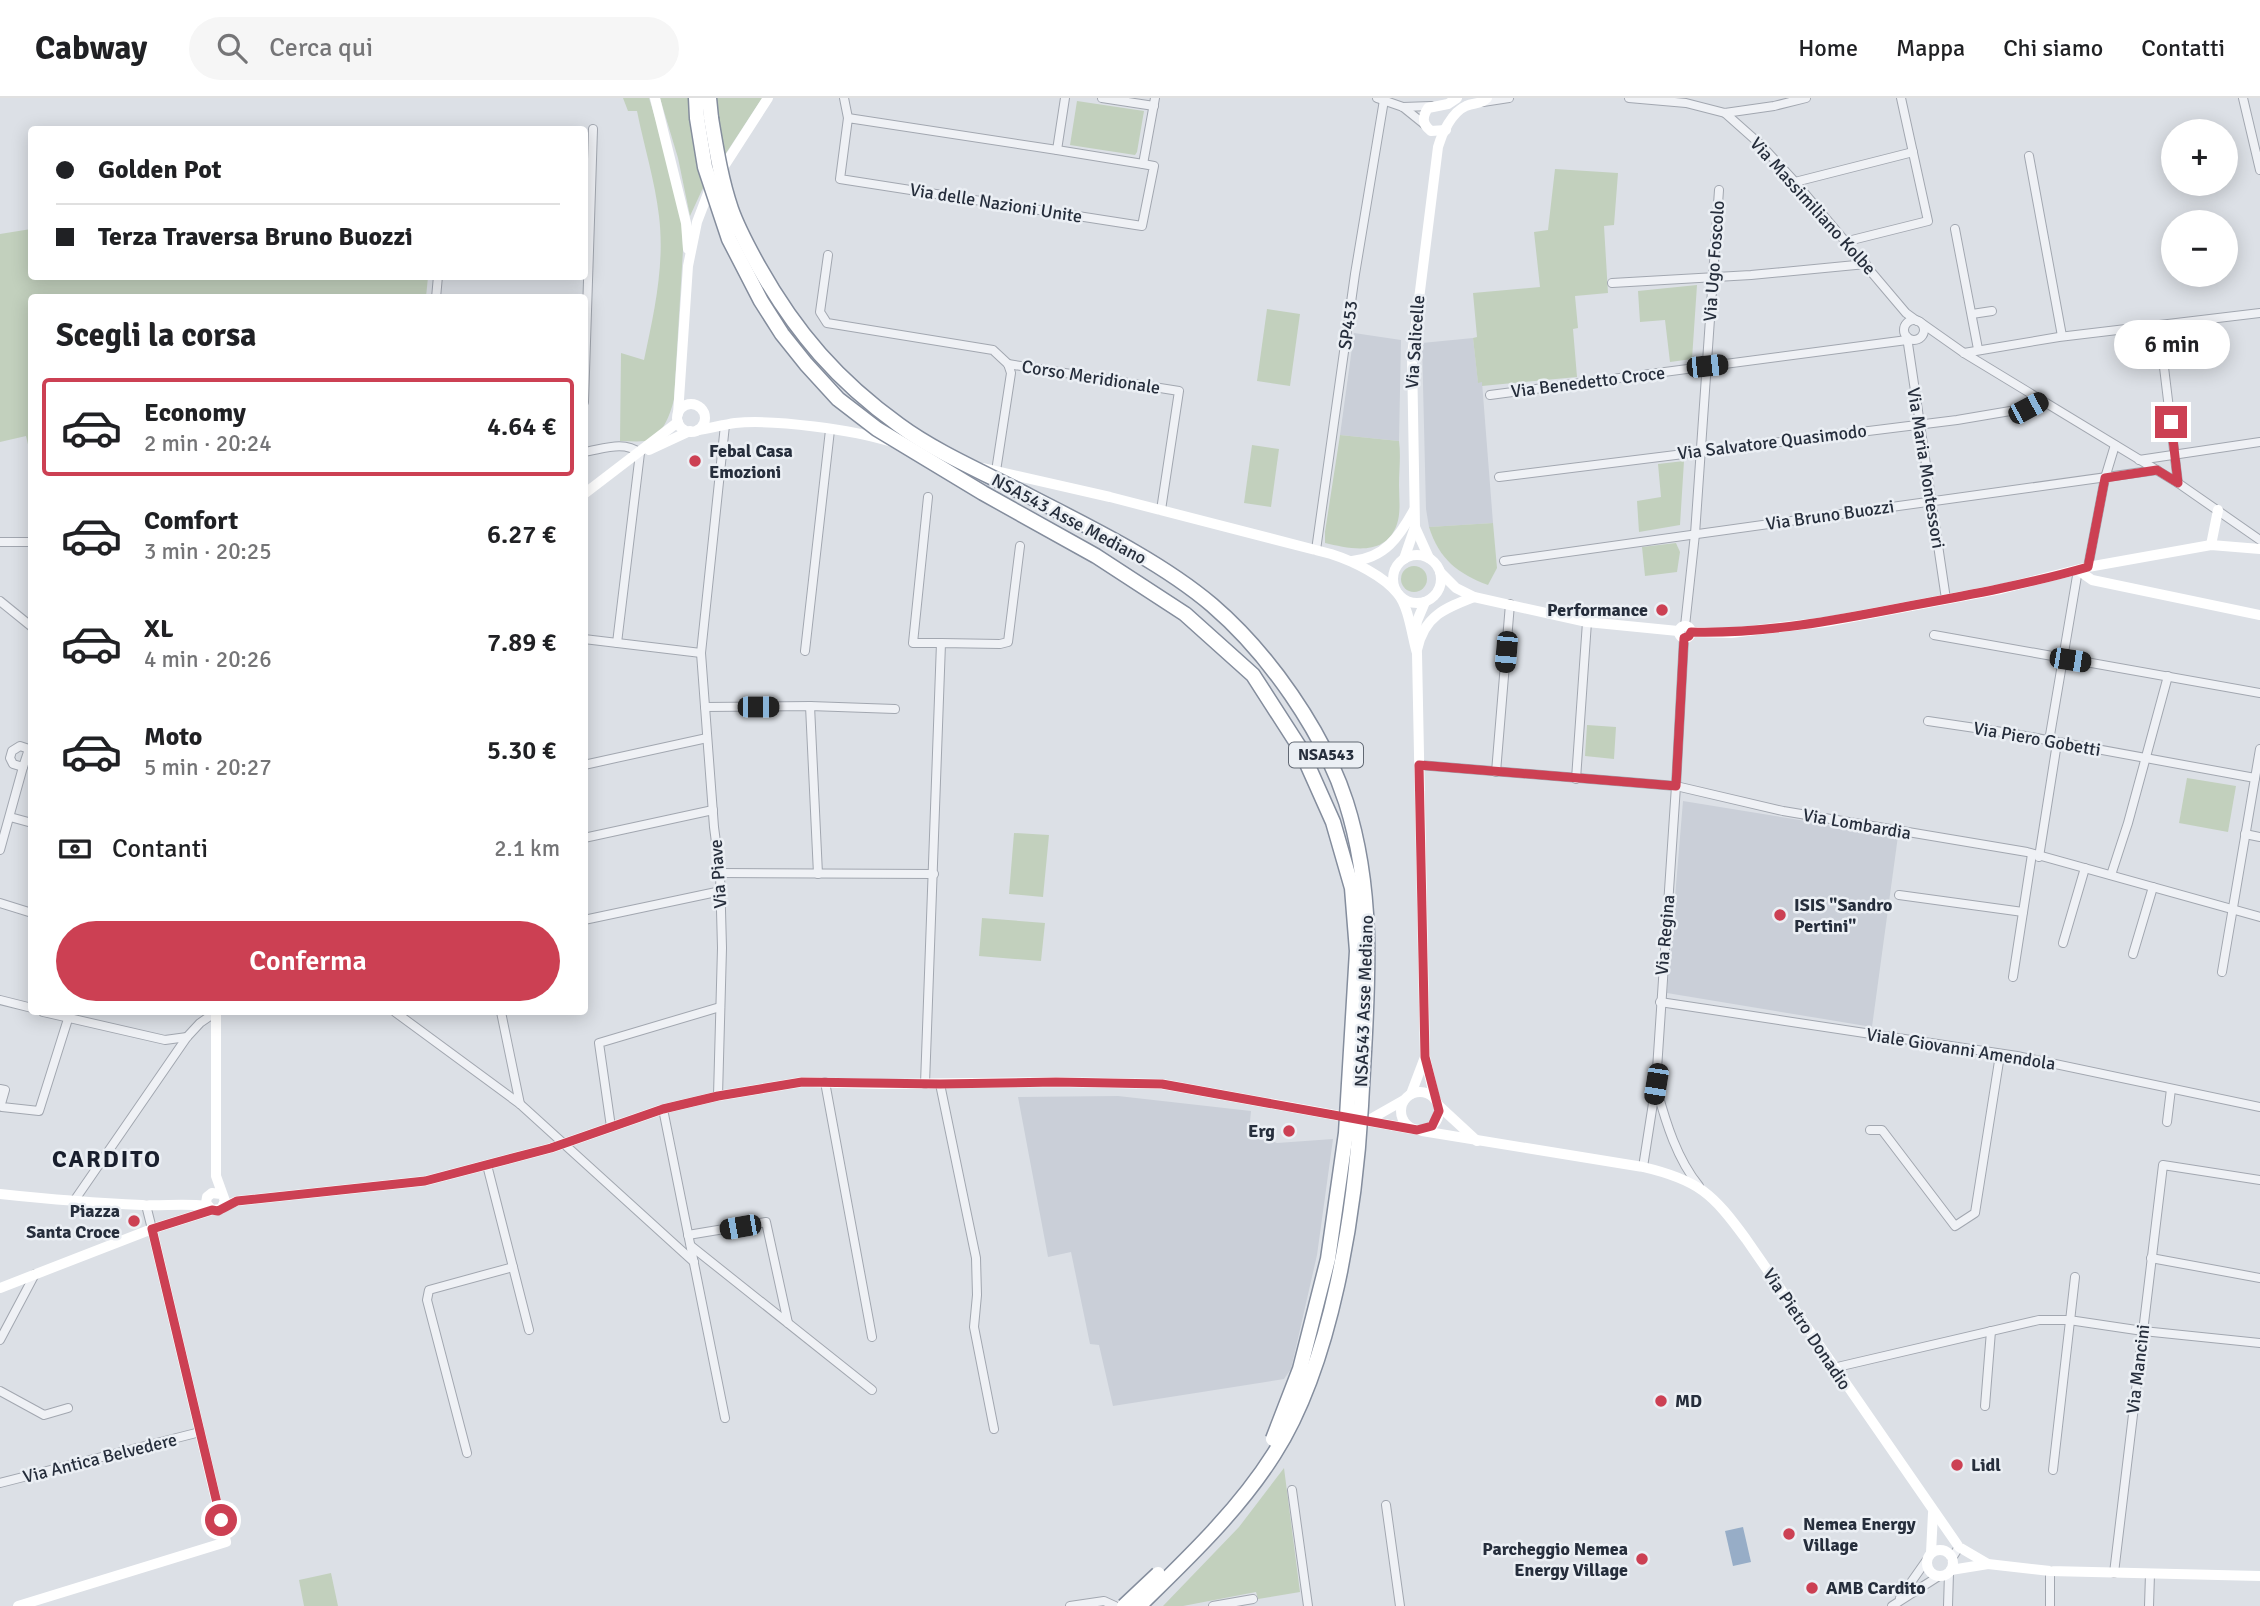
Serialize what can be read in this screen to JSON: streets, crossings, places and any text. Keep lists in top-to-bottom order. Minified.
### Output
{"streets":{"highway":["NSA543 Asse Mediano","NSA543"],"street":["Via delle Nazioni Unite","Via Massimiliano Kolbe","Via Ugo Foscolo","SP453","Via Salicelle","Corso Meridionale","Via Benedetto Croce","Via Salvatore Quasimodo","Via Maria Montessori","Via Bruno Buozzi","Via Piero Gobetti","Via Lombardia","Via Piave","Via Regina","Viale Giovanni Amendola","Via Pietro Donadio","Via Mancini","Via Antica Belvedere"]},"crossings":[["Via Massimiliano Kolbe","Via Benedetto Croce"],["Via Massimiliano Kolbe","Via Salvatore Quasimodo"],["Via Massimiliano Kolbe","Via Maria Montessori"],["Via Massimiliano Kolbe","Via Bruno Buozzi"],["Via Ugo Foscolo","Via Benedetto Croce"],["Via Ugo Foscolo","Via Salvatore Quasimodo"],["Via Ugo Foscolo","Via Bruno Buozzi"],["Via Benedetto Croce","Via Maria Montessori"],["Via Salvatore Quasimodo","Via Maria Montessori"],["Via Maria Montessori","Via Bruno Buozzi"],["Via Lombardia","Via Regina"],["Via Piave","Via Pietro Donadio"],["Via Regina","Viale Giovanni Amendola"],["Via Regina","Via Pietro Donadio"],["Via Pietro Donadio","Via Mancini"]],"districts":["CARDITO"],"places":["Febal Casa Emozioni","Performance","ISIS \"Sandro Pertini\"","Erg","Piazza Santa Croce","MD","Lidl","Nemea Energy Village","Parcheggio Nemea Energy Village","AMB Cardito"],"page":{"header":"Cabway","search":"Cerca qui","nav":["Home","Mappa","Chi siamo","Contatti"],"map_buttons":["+","−"],"banner":["Golden Pot","Terza Traversa Bruno Buozzi"],"heading":"Scegli la corsa","bubble":"6 min","list":[{"name":"Economy","note":"2 min · 20:24","value":"4.64 €"},{"name":"Comfort","note":"3 min · 20:25","value":"6.27 €"},{"name":"XL","note":"4 min · 20:26","value":"7.89 €"},{"name":"Moto","note":"5 min · 20:27","value":"5.30 €"}],"pay":["Contanti","2.1 km"],"buttons":"Conferma"}}
